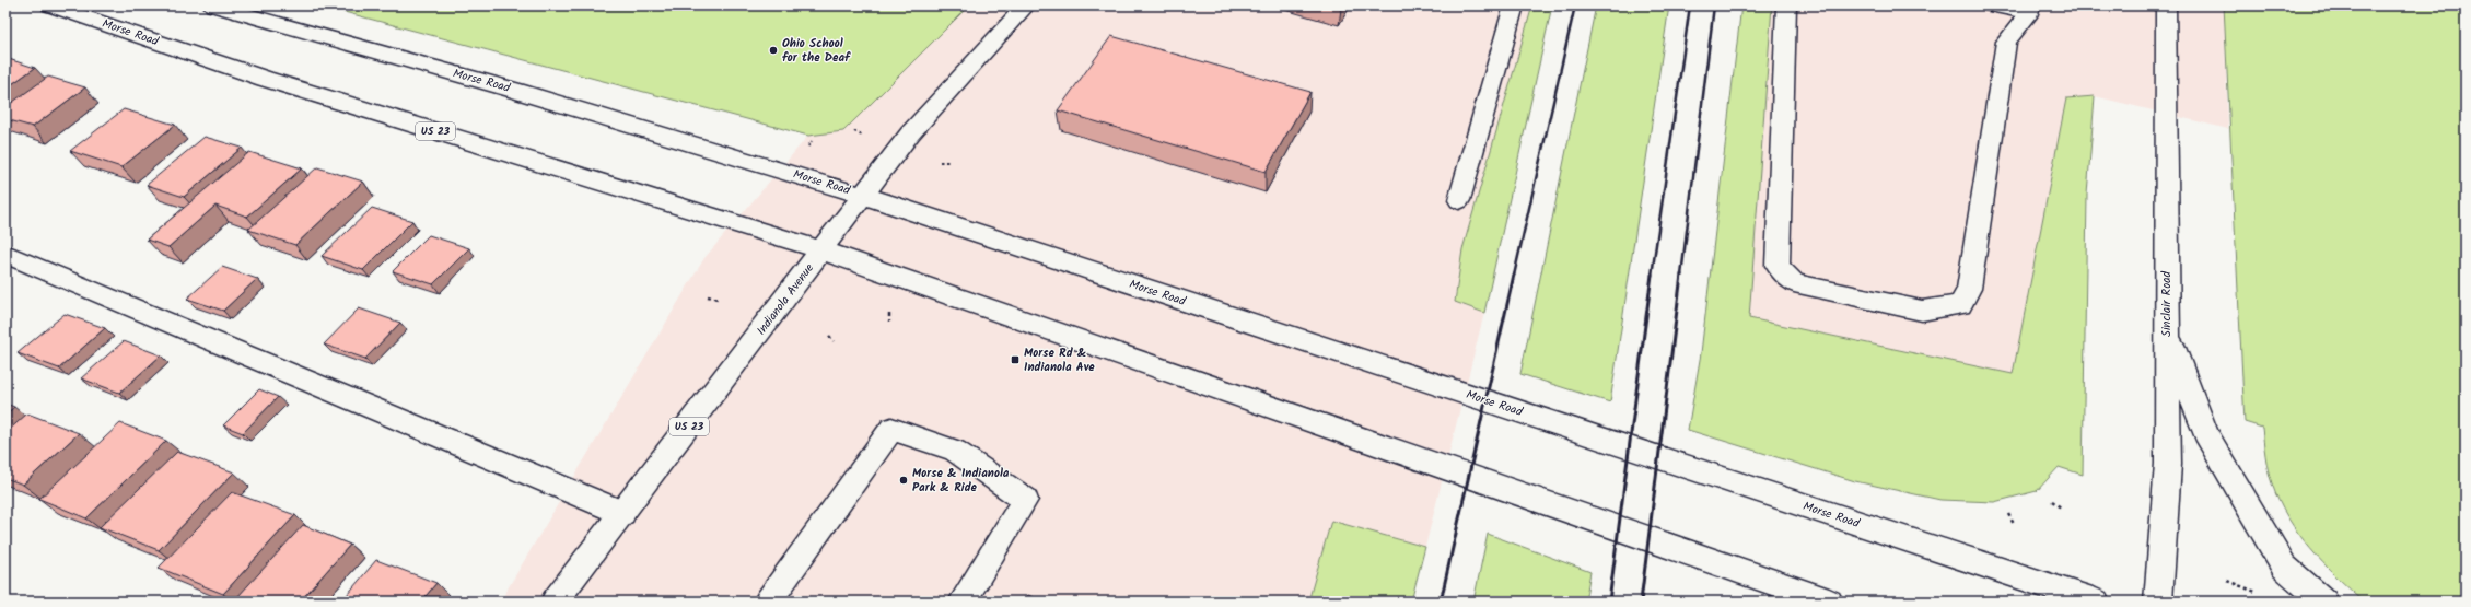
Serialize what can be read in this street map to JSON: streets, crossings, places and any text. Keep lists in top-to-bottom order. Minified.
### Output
{"streets":{"main road":["Morse Road","US 23","Indianola Avenue","Sinclair Road"]},"crossings":[["Morse Road","Indianola Avenue"]],"places":{"other":["Ohio School for the Deaf","Morse & Indianola Park & Ride"],"transit":["Morse Rd & Indianola Ave"]}}
